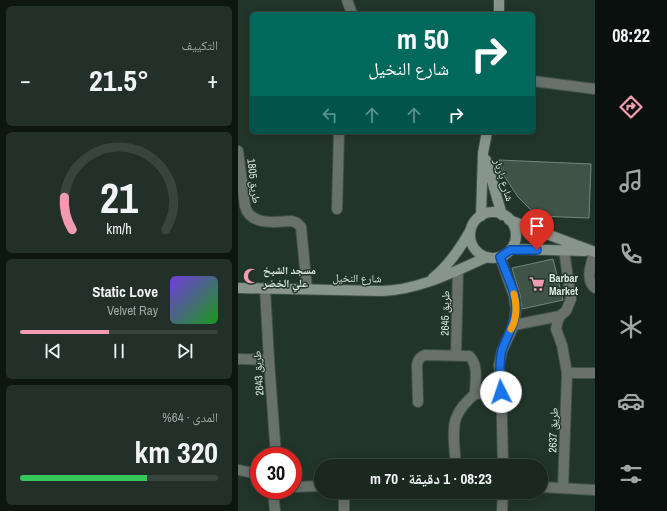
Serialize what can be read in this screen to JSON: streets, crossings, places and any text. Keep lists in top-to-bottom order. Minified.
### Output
{"streets":{"street":["شارع باربار","طريق 1805","شارع النخيل","طريق 2645","طريق 2643","طريق 2637"]},"crossings":[["شارع باربار","شارع النخيل"],["طريق 1805","شارع النخيل"],["شارع النخيل","طريق 2645"],["شارع النخيل","طريق 2643"]],"places":{"mosque":["مسجد الشيخ علي الخضر"],"supermarket":["Barbar Market"]},"page":{"tabs":"08:22","tile":["التكييف",["المدى · 64%","320 km"]],"turn":["50 m","شارع النخيل"],"heat":["−","21.5°","+"],"song":["Static Love","Velvet Ray"],"limit":"30","trip":"08:23 · 1 دقيقة · 70 m","gauge":["21","km/h"]}}
